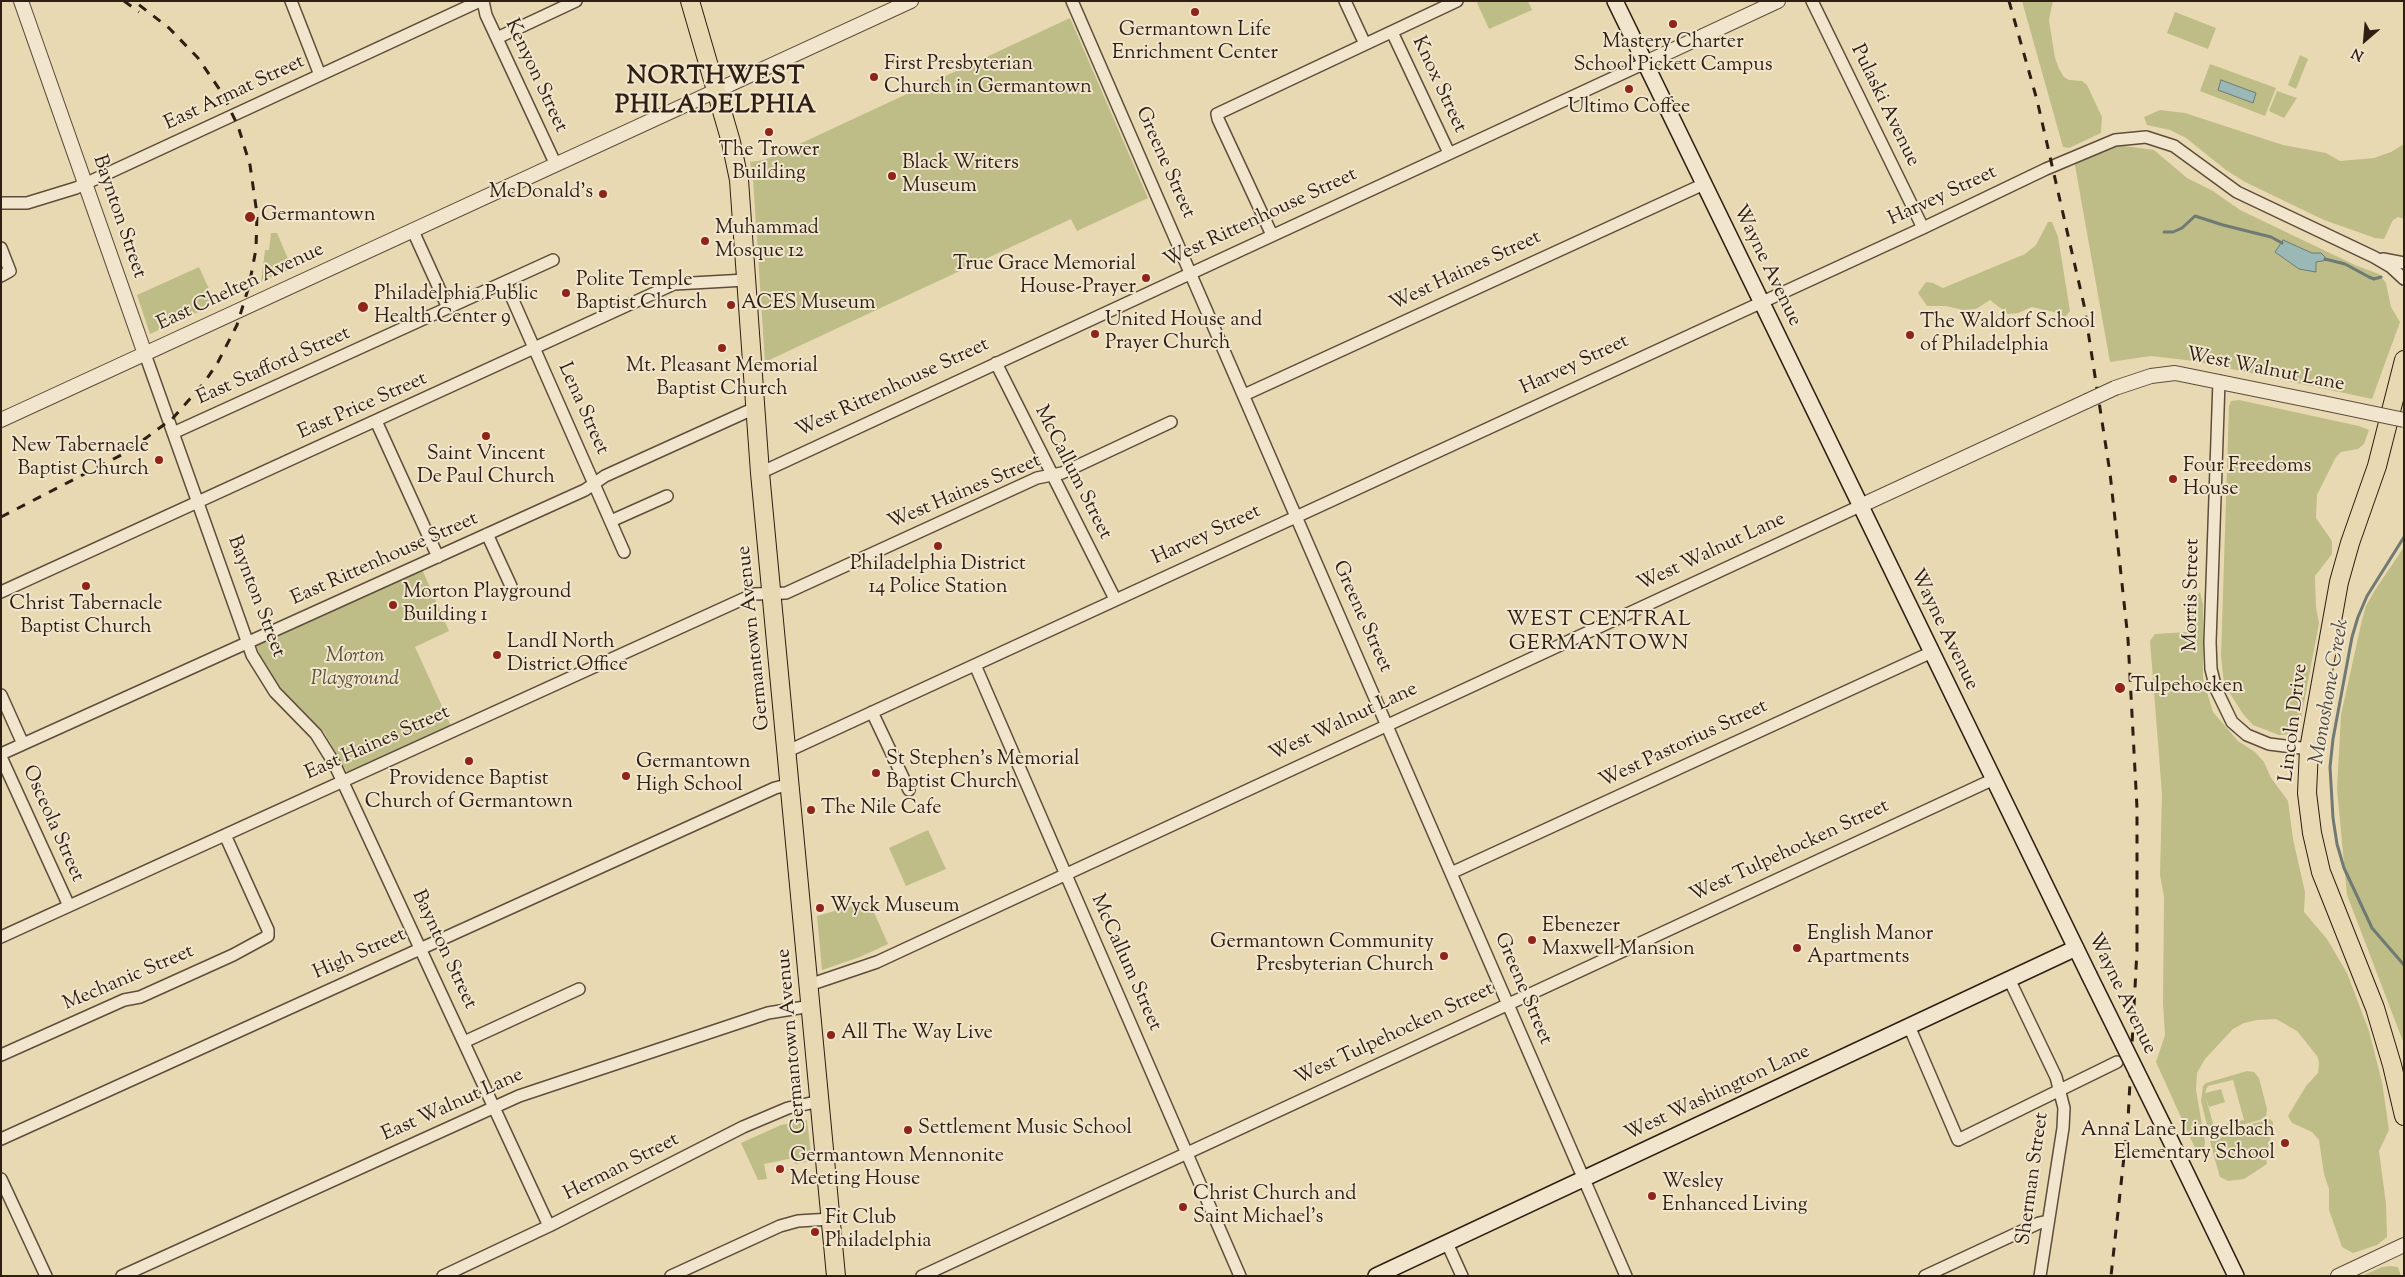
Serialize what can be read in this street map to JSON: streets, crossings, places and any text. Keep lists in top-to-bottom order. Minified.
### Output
{"streets":{"main road":["Wayne Avenue","Germantown Avenue","Lincoln Drive","West Washington Lane"],"street":["Kenyon Street","Knox Street","East Armat Street","Pulaski Avenue","Greene Street","Harvey Street","Baynton Street","West Rittenhouse Street","West Haines Street","East Chelten Avenue","East Stafford Street","West Walnut Lane","East Price Street","Lena Street","McCallum Street","East Rittenhouse Street","Morris Street","East Haines Street","West Pastorius Street","Osceola Street","West Tulpehocken Street","High Street","Mechanic Street","East Walnut Lane","Herman Street","Sherman Street"]},"crossings":[["Kenyon Street","East Armat Street"],["Kenyon Street","East Chelten Avenue"],["Knox Street","West Rittenhouse Street"],["East Armat Street","Baynton Street"],["Pulaski Avenue","Harvey Street"],["Greene Street","Harvey Street"],["Greene Street","West Rittenhouse Street"],["Greene Street","West Haines Street"],["Greene Street","West Walnut Lane"],["Greene Street","West Pastorius Street"],["Greene Street","West Tulpehocken Street"],["Greene Street","West Washington Lane"],["Harvey Street","Wayne Avenue"],["Harvey Street","McCallum Street"],["Harvey Street","Germantown Avenue"],["Baynton Street","East Chelten Avenue"],["Baynton Street","East Stafford Street"],["Baynton Street","East Price Street"],["Baynton Street","East Rittenhouse Street"],["Baynton Street","East Haines Street"],["Baynton Street","High Street"],["Baynton Street","East Walnut Lane"],["Baynton Street","Herman Street"],["West Rittenhouse Street","Wayne Avenue"],["West Rittenhouse Street","McCallum Street"],["West Rittenhouse Street","Germantown Avenue"],["Wayne Avenue","West Haines Street"],["Wayne Avenue","West Walnut Lane"],["Wayne Avenue","West Pastorius Street"],["Wayne Avenue","West Tulpehocken Street"],["Wayne Avenue","West Washington Lane"],["West Haines Street","McCallum Street"],["West Haines Street","Germantown Avenue"],["West Haines Street","East Haines Street"],["East Chelten Avenue","Germantown Avenue"],["East Stafford Street","Lena Street"],["West Walnut Lane","McCallum Street"],["West Walnut Lane","Morris Street"],["West Walnut Lane","Germantown Avenue"],["East Price Street","Lena Street"],["East Price Street","Germantown Avenue"],["Lena Street","East Rittenhouse Street"],["McCallum Street","West Tulpehocken Street"],["East Rittenhouse Street","Germantown Avenue"],["East Rittenhouse Street","Osceola Street"],["Morris Street","Lincoln Drive"],["Germantown Avenue","East Haines Street"],["Germantown Avenue","High Street"],["Germantown Avenue","East Walnut Lane"],["Germantown Avenue","Herman Street"],["East Haines Street","Osceola Street"],["East Haines Street","Mechanic Street"],["West Washington Lane","Sherman Street"]],"districts":["NORTHWEST PHILADELPHIA","WEST CENTRAL GERMANTOWN"],"water":["Monoshone Creek"],"parks":["Morton Playground"],"places":["Germantown Life Enrichment Center","Mastery Charter School Pickett Campus","First Presbyterian Church in Germantown","Ultimo Coffee","The Trower Building","Black Writers Museum","McDonald's","Germantown","Muhammad Mosque 12","True Grace Memorial House-Prayer","Polite Temple Baptist Church","ACES Museum","Philadelphia Public Health Center 9","United House and Prayer Church","The Waldorf School of Philadelphia","Mt. Pleasant Memorial Baptist Church","Saint Vincent De Paul Church","New Tabernacle Baptist Church","Four Freedoms House","Philadelphia District 14 Police Station","Christ Tabernacle Baptist Church","Morton Playground Building 1","LandI North District Office","Tulpehocken","Providence Baptist Church of Germantown","St Stephen's Memorial Baptist Church","Germantown High School","The Nile Cafe","Wyck Museum","Ebenezer Maxwell Mansion","English Manor Apartments","Germantown Community Presbyterian Church","All The Way Live","Settlement Music School","Anna Lane Lingelbach Elementary School","Germantown Mennonite Meeting House","Wesley Enhanced Living","Christ Church and Saint Michael's","Fit Club Philadelphia"],"north":"bottom left"}
